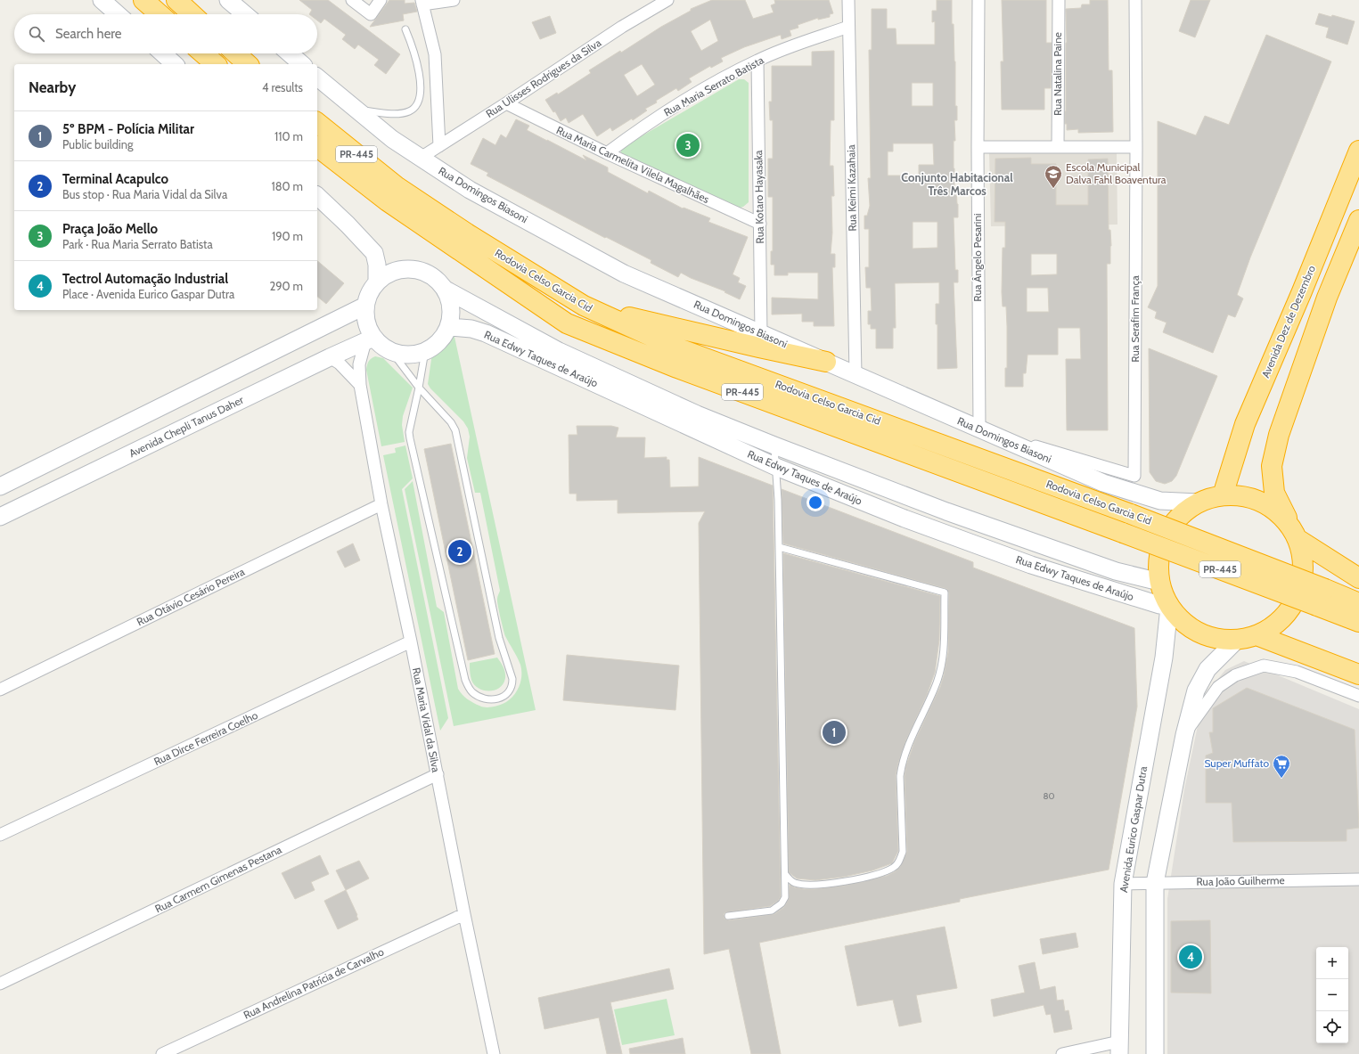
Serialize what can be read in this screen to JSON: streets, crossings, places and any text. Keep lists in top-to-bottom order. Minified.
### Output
{"streets":{"highway":["PR-445","Rodovia Celso Garcia Cid","Avenida Dez de Dezembro"],"main road":["Rua Domingos Biasoni","Rua Edwy Taques de Araújo","Avenida Chepli Tanus Daher","Avenida Eurico Gaspar Dutra"],"street":["Rua Natalina Paine","Rua Ulisses Rodrigues da Silva","Rua Maria Serrato Batista","Rua Maria Carmelita Vilela Magalhães","Rua Keimi Kazahaia","Rua Kotaro Hayasaka","Rua Ângelo Pesarini","Rua Serafim França","Rua Otávio Cesário Pereira","Rua Maria Vidal da Silva","Rua Dirce Ferreira Coelho","Rua Carmem Gimenas Pestana","Rua João Guilherme","Rua Andrelina Patrícia de Carvalho"]},"crossings":[["Rua Ulisses Rodrigues da Silva","Rua Maria Carmelita Vilela Magalhães"],["Rua Ulisses Rodrigues da Silva","Rua Domingos Biasoni"],["Rua Maria Serrato Batista","Rua Maria Carmelita Vilela Magalhães"],["Rua Maria Serrato Batista","Rua Keimi Kazahaia"],["Rua Maria Serrato Batista","Rua Kotaro Hayasaka"],["Rua Maria Carmelita Vilela Magalhães","Rua Kotaro Hayasaka"],["Rua Keimi Kazahaia","Rua Domingos Biasoni"],["Rua Domingos Biasoni","Rua Kotaro Hayasaka"],["Rua Domingos Biasoni","Rua Ângelo Pesarini"],["Rua Domingos Biasoni","Rua Serafim França"],["Rua Ângelo Pesarini","Rua Serafim França"],["Rua Edwy Taques de Araújo","Avenida Chepli Tanus Daher"],["Rua Edwy Taques de Araújo","Rua Maria Vidal da Silva"],["Rua Edwy Taques de Araújo","Avenida Eurico Gaspar Dutra"],["Avenida Chepli Tanus Daher","Rua Maria Vidal da Silva"],["Rua Otávio Cesário Pereira","Rua Maria Vidal da Silva"],["Rua Maria Vidal da Silva","Rua Dirce Ferreira Coelho"],["Rua Maria Vidal da Silva","Rua Carmem Gimenas Pestana"],["Rua Maria Vidal da Silva","Rua Andrelina Patrícia de Carvalho"],["Avenida Eurico Gaspar Dutra","Rua João Guilherme"]],"districts":["Conjunto Habitacional Três Marcos"],"places":{"school or university":["Escola Municipal Dalva Fahl Boaventura"],"supermarket":["Super Muffato"]},"house_numbers":["80"],"page":{"search":"Search here","heading":["Nearby","4 results"],"list":[{"mark":"1","name":"5º BPM - Polícia Militar","note":"Public building","value":"110 m"},{"mark":"2","name":"Terminal Acapulco","note":"Bus stop · Rua Maria Vidal da Silva","value":"180 m"},{"mark":"3","name":"Praça João Mello","note":"Park · Rua Maria Serrato Batista","value":"190 m"},{"mark":"4","name":"Tectrol Automação Industrial","note":"Place · Avenida Eurico Gaspar Dutra","value":"290 m"}],"pins":["3","2","1","4"],"map_buttons":["+","−"]}}
